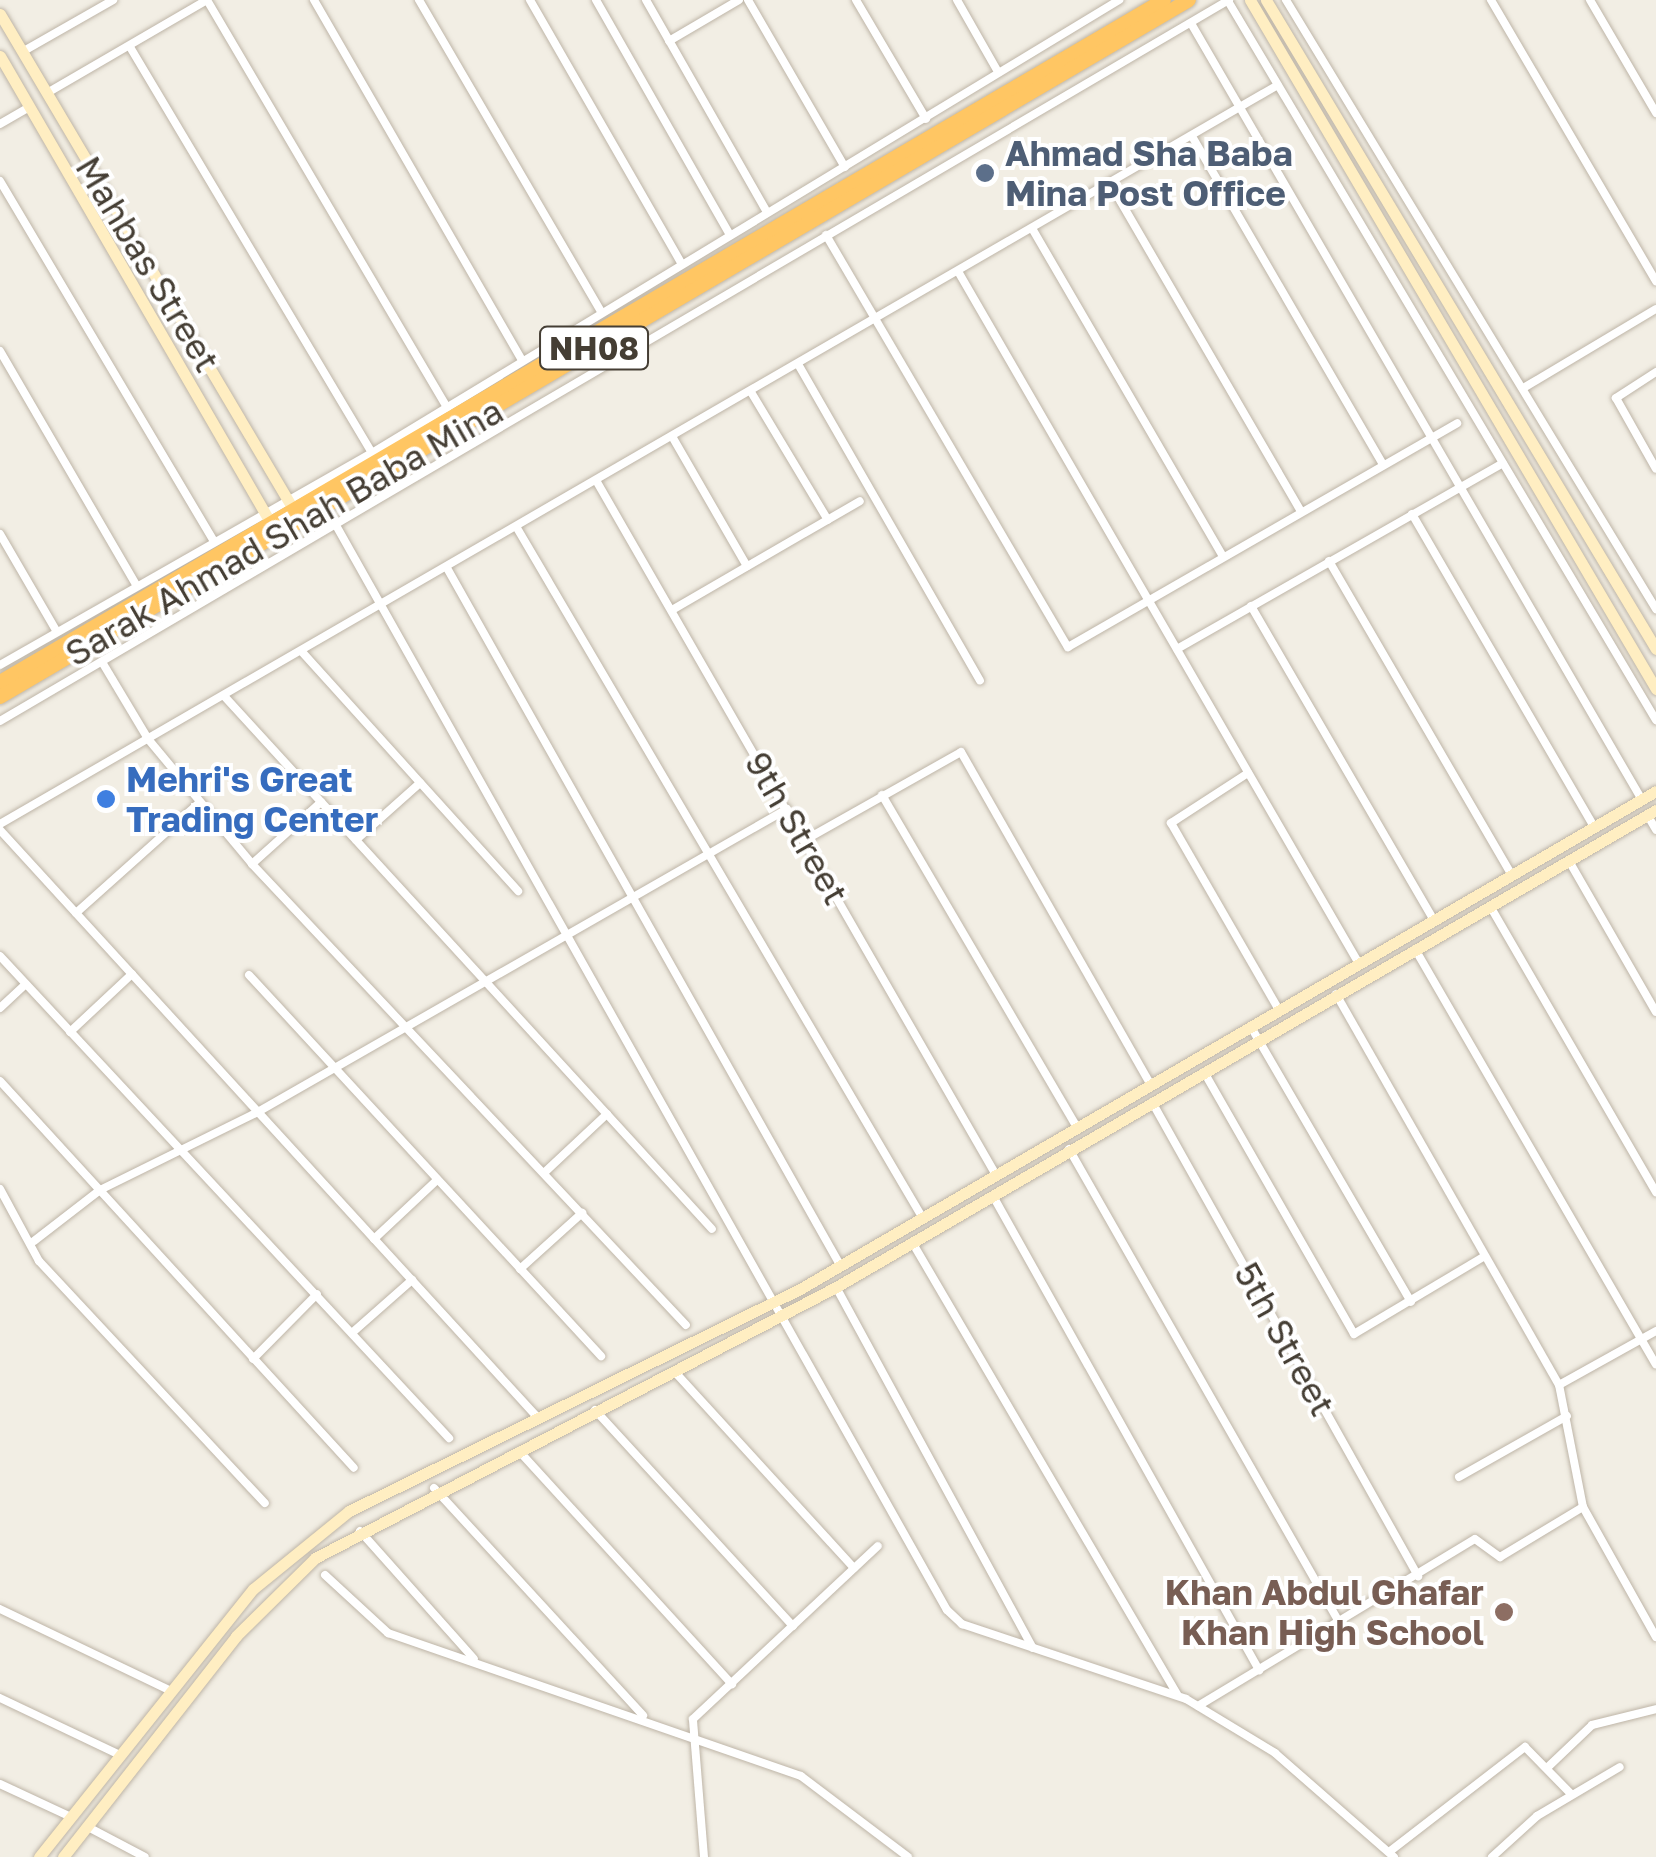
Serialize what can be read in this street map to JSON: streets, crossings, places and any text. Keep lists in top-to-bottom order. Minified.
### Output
{"streets":{"highway":["NH08","Sarak Ahmad Shah Baba Mina"],"street":["Mahbas Street","9th Street","5th Street"]},"crossings":[["Mahbas Street","NH08"],["NH08","Sarak Ahmad Shah Baba Mina"]],"places":["Ahmad Sha Baba Mina Post Office","Mehri's Great Trading Center","Khan Abdul Ghafar Khan High School"]}
